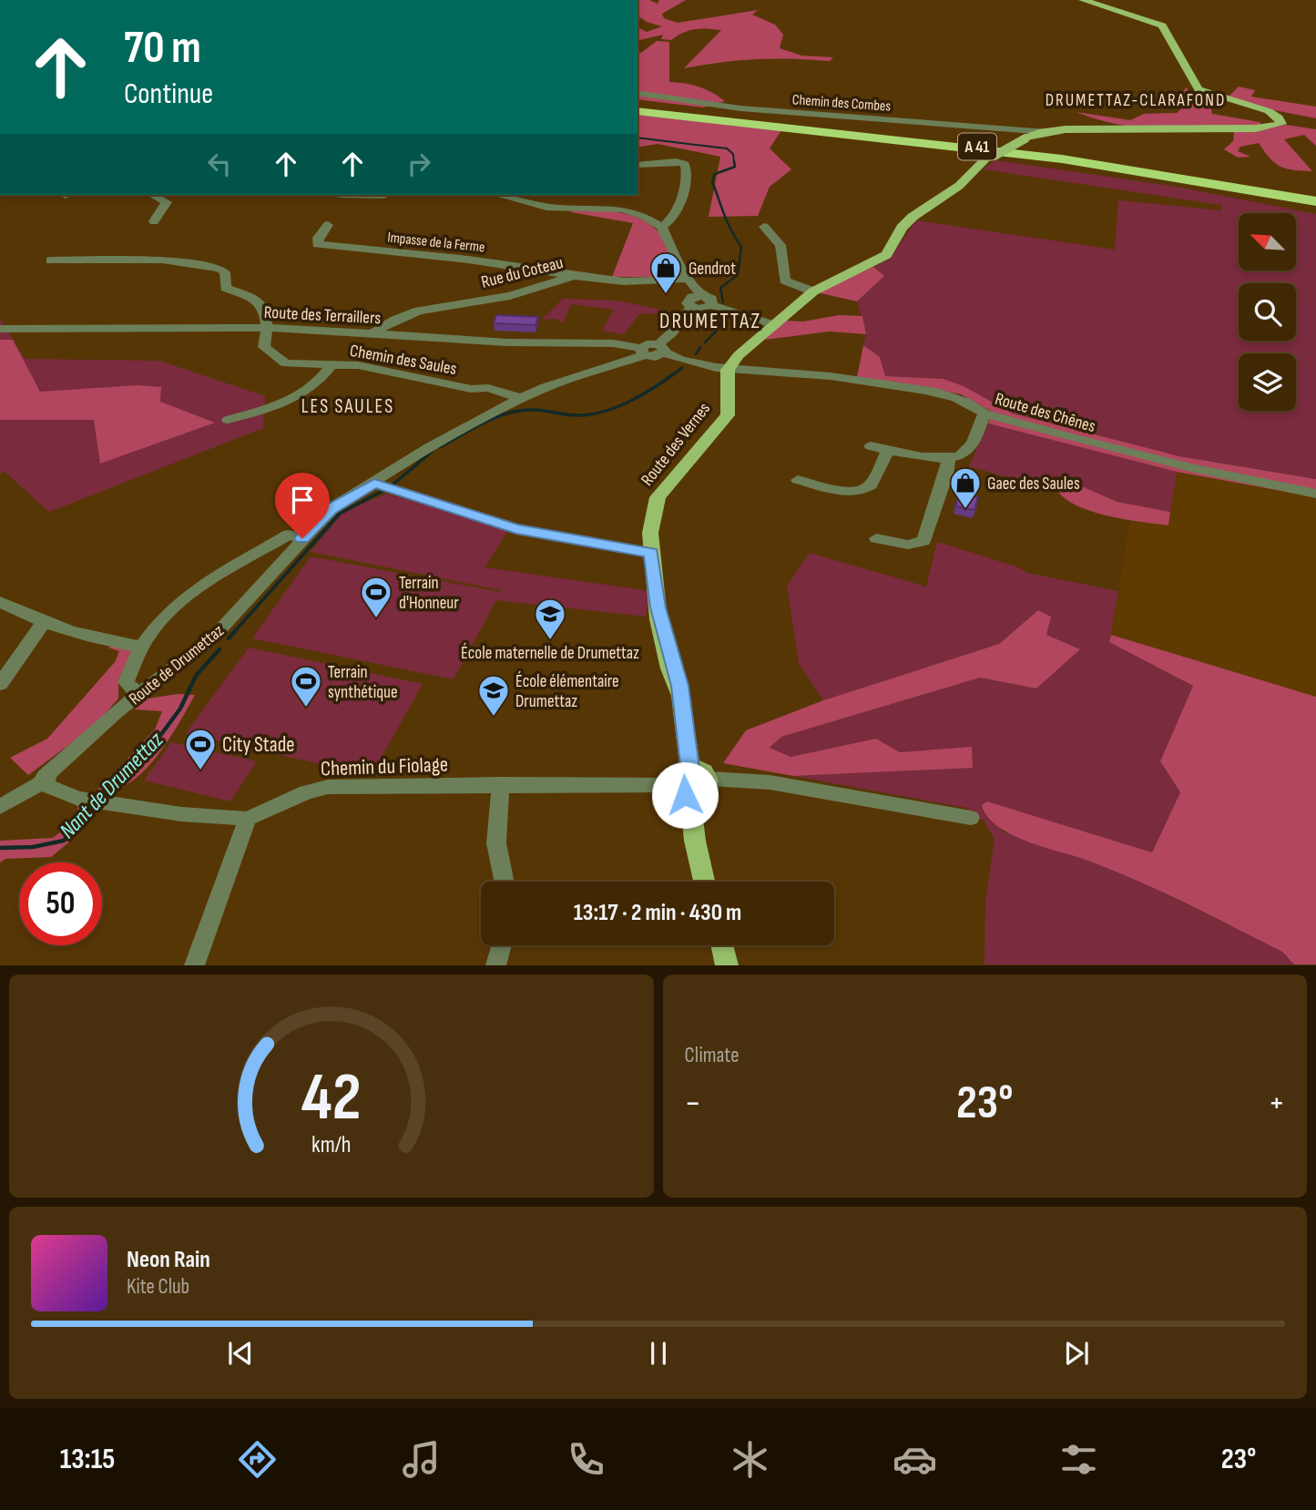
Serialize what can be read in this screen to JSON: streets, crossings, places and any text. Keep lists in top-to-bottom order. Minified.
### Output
{"streets":{"highway":["A 41"],"main road":["Route des Vernes"],"street":["Chemin des Combes","Impasse de la Ferme","Rue du Coteau","Route des Terraillers","Chemin des Saules","Route des Chênes","Route de Drumettaz","Chemin du Fiolage"]},"crossings":[["Impasse de la Ferme","Rue du Coteau"],["Rue du Coteau","Route des Terraillers"],["Route des Terraillers","Chemin des Saules"],["Route des Terraillers","Route des Chênes"],["Route des Terraillers","Route de Drumettaz"],["Chemin des Saules","Route de Drumettaz"],["Route des Chênes","Route des Vernes"],["Route de Drumettaz","Chemin du Fiolage"]],"districts":["DRUMETTAZ-CLARAFOND","DRUMETTAZ","LES SAULES"],"water":["Nant de Drumettaz"],"places":{"shop":["Gendrot","Gaec des Saules"],"sports":["Terrain d'Honneur","Terrain synthétique","City Stade"],"school or university":["École maternelle de Drumettaz","École élémentaire Drumettaz"]},"north":"top left","page":{"turn":["70 m","Continue"],"limit":"50","trip":"13:17 · 2 min · 430 m","tile":"Climate","heat":["−","23°","+"],"song":["Neon Rain","Kite Club"],"tabs":["13:15","23°"],"gauge":["42","km/h"]}}
